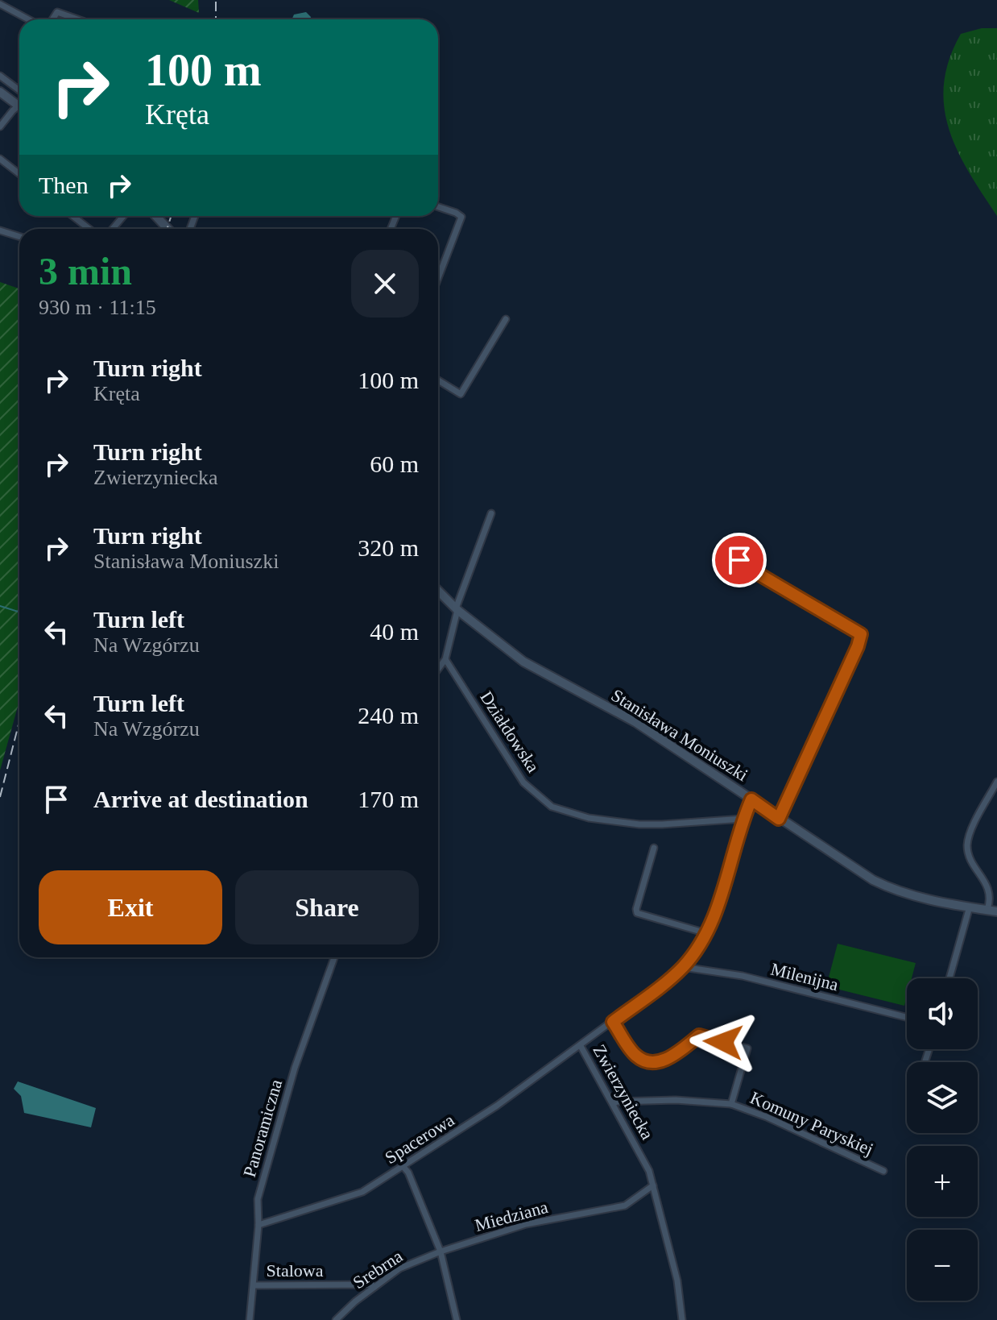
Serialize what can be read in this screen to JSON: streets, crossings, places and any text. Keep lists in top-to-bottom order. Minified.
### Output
{"streets":{"main road":["Stanisława Moniuszki"],"street":["Działdowska","Milenijna","Zwierzyniecka","Komuny Paryskiej","Panoramiczna","Spacerowa","Miedziana","Srebrna","Stalowa"]},"crossings":[["Działdowska","Zwierzyniecka"],["Milenijna","Zwierzyniecka"],["Zwierzyniecka","Komuny Paryskiej"],["Zwierzyniecka","Spacerowa"],["Zwierzyniecka","Miedziana"],["Panoramiczna","Spacerowa"],["Panoramiczna","Stalowa"],["Miedziana","Srebrna"],["Srebrna","Stalowa"]],"page":{"turn":["100 m","Kręta"],"then":"Then","heading":["3 min","930 m · 11:15"],"list":[{"name":"Turn right","note":"Kręta","value":"100 m"},{"name":"Turn right","note":"Zwierzyniecka","value":"60 m"},{"name":"Turn right","note":"Stanisława Moniuszki","value":"320 m"},{"name":"Turn left","note":"Na Wzgórzu","value":"40 m"},{"name":"Turn left","note":"Na Wzgórzu","value":"240 m"},{"name":"Arrive at destination","value":"170 m"}],"buttons":["Exit","Share"],"map_buttons":["+","−"]}}
